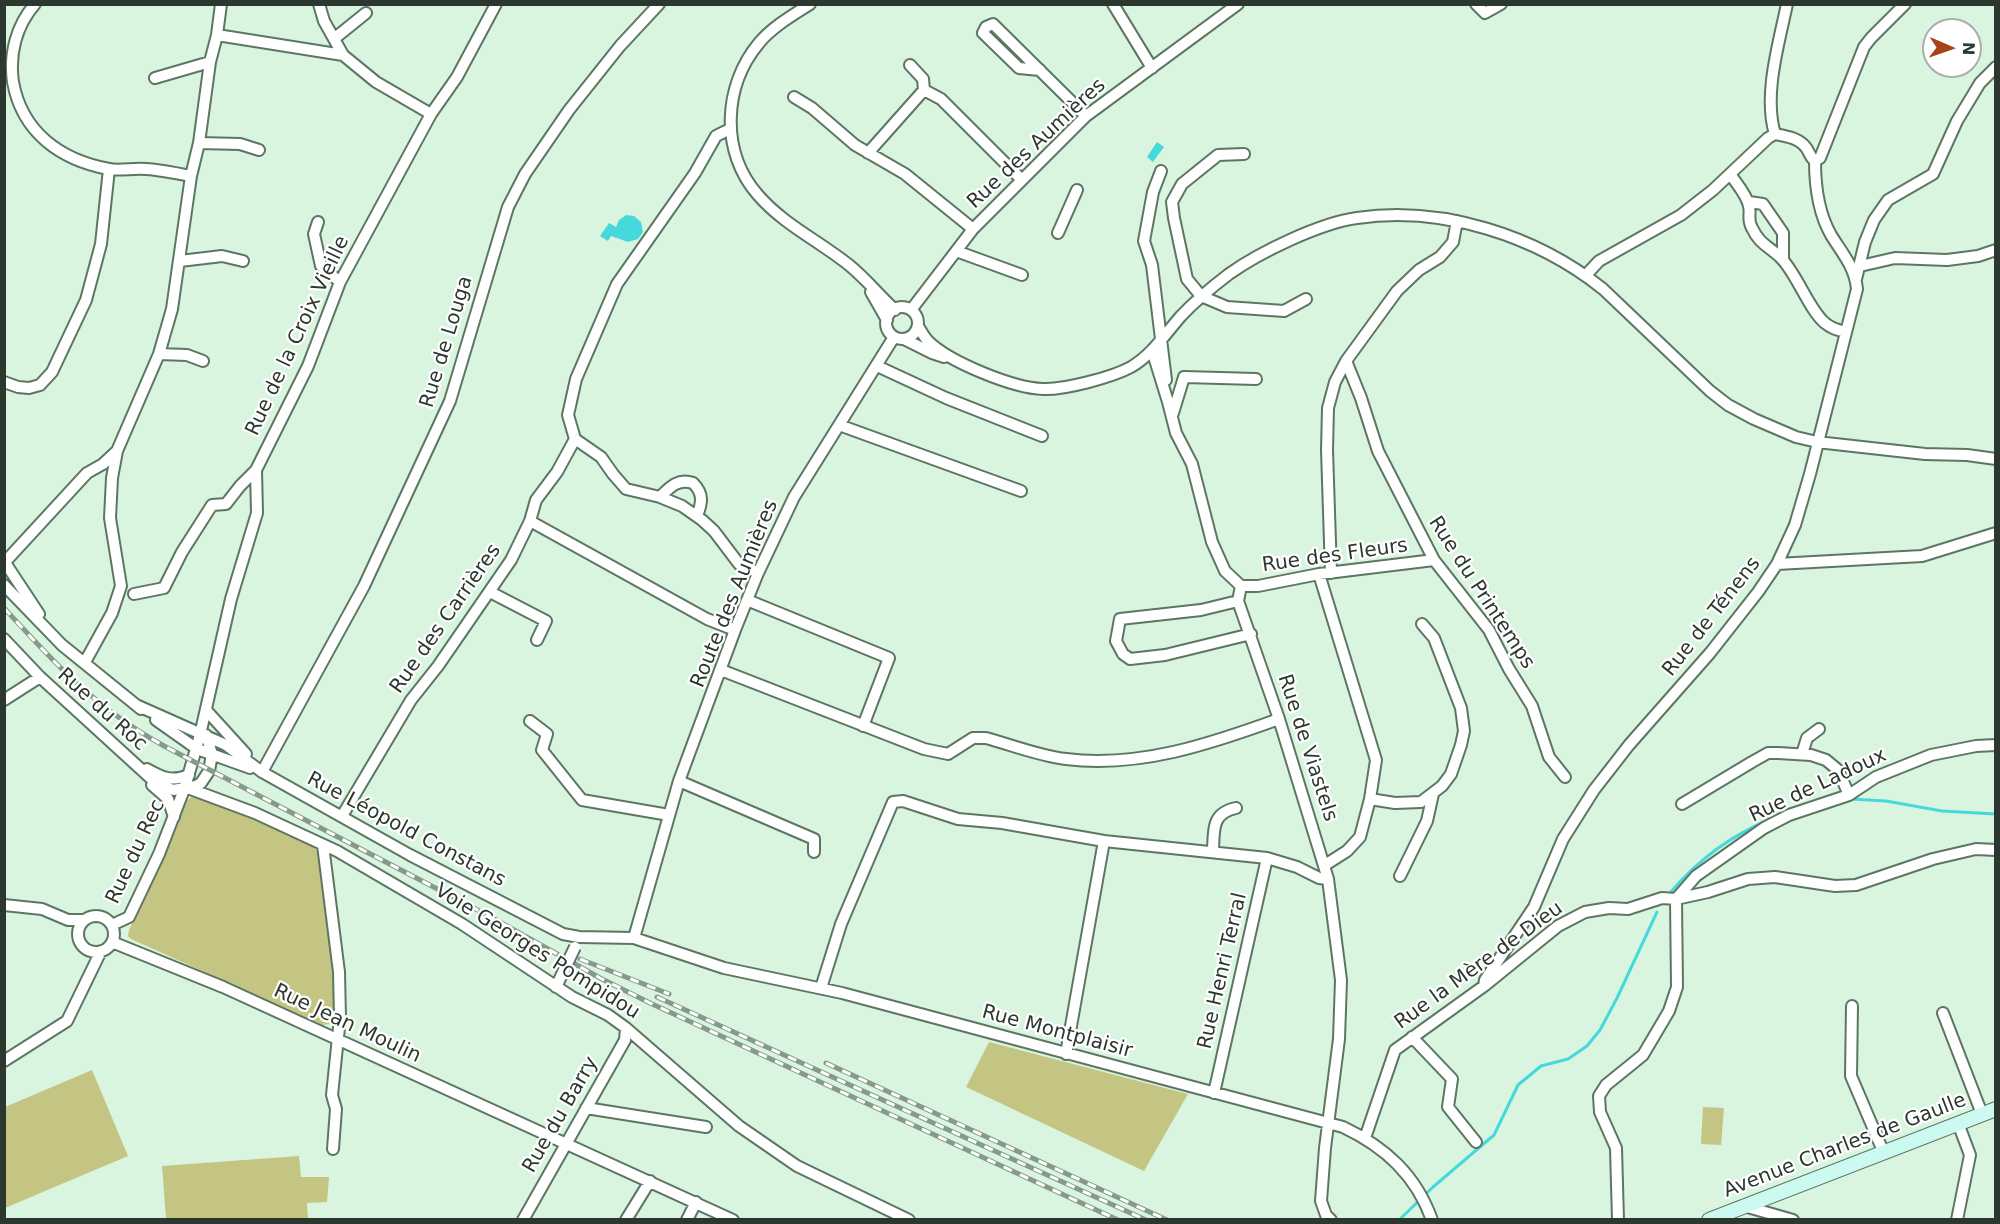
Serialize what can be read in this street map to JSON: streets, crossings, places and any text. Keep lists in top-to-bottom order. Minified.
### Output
{"streets":{"main road":["Avenue Charles de Gaulle"],"street":["Rue des Aumières","Rue de la Croix Vieille","Rue de Louga","Rue des Fleurs","Rue du Printemps","Route des Aumières","Rue de Ténens","Rue des Carrières","Rue du Roc","Rue de Viastels","Rue de Ladoux","Rue Léopold Constans","Rue du Rec","Voie Georges Pompidou","Rue la Mère de Dieu","Rue Henri Terral","Rue Jean Moulin","Rue Montplaisir","Rue du Barry"]},"crossings":[["Rue des Aumières","Route des Aumières"],["Rue de la Croix Vieille","Rue du Roc"],["Rue de la Croix Vieille","Rue Léopold Constans"],["Rue de la Croix Vieille","Rue du Rec"],["Rue de la Croix Vieille","Voie Georges Pompidou"],["Rue de Louga","Rue Léopold Constans"],["Rue des Fleurs","Rue du Printemps"],["Route des Aumières","Rue Montplaisir"],["Rue de Ténens","Rue la Mère de Dieu"],["Rue des Carrières","Rue Léopold Constans"],["Rue du Roc","Rue du Rec"],["Rue du Roc","Voie Georges Pompidou"],["Rue de Viastels","Rue Montplaisir"],["Rue de Ladoux","Rue la Mère de Dieu"],["Rue Léopold Constans","Rue Montplaisir"],["Rue du Rec","Voie Georges Pompidou"],["Rue du Rec","Rue Jean Moulin"],["Voie Georges Pompidou","Rue du Barry"],["Rue la Mère de Dieu","Rue Montplaisir"],["Rue Henri Terral","Rue Montplaisir"],["Rue Jean Moulin","Rue du Barry"]],"north":"right"}
